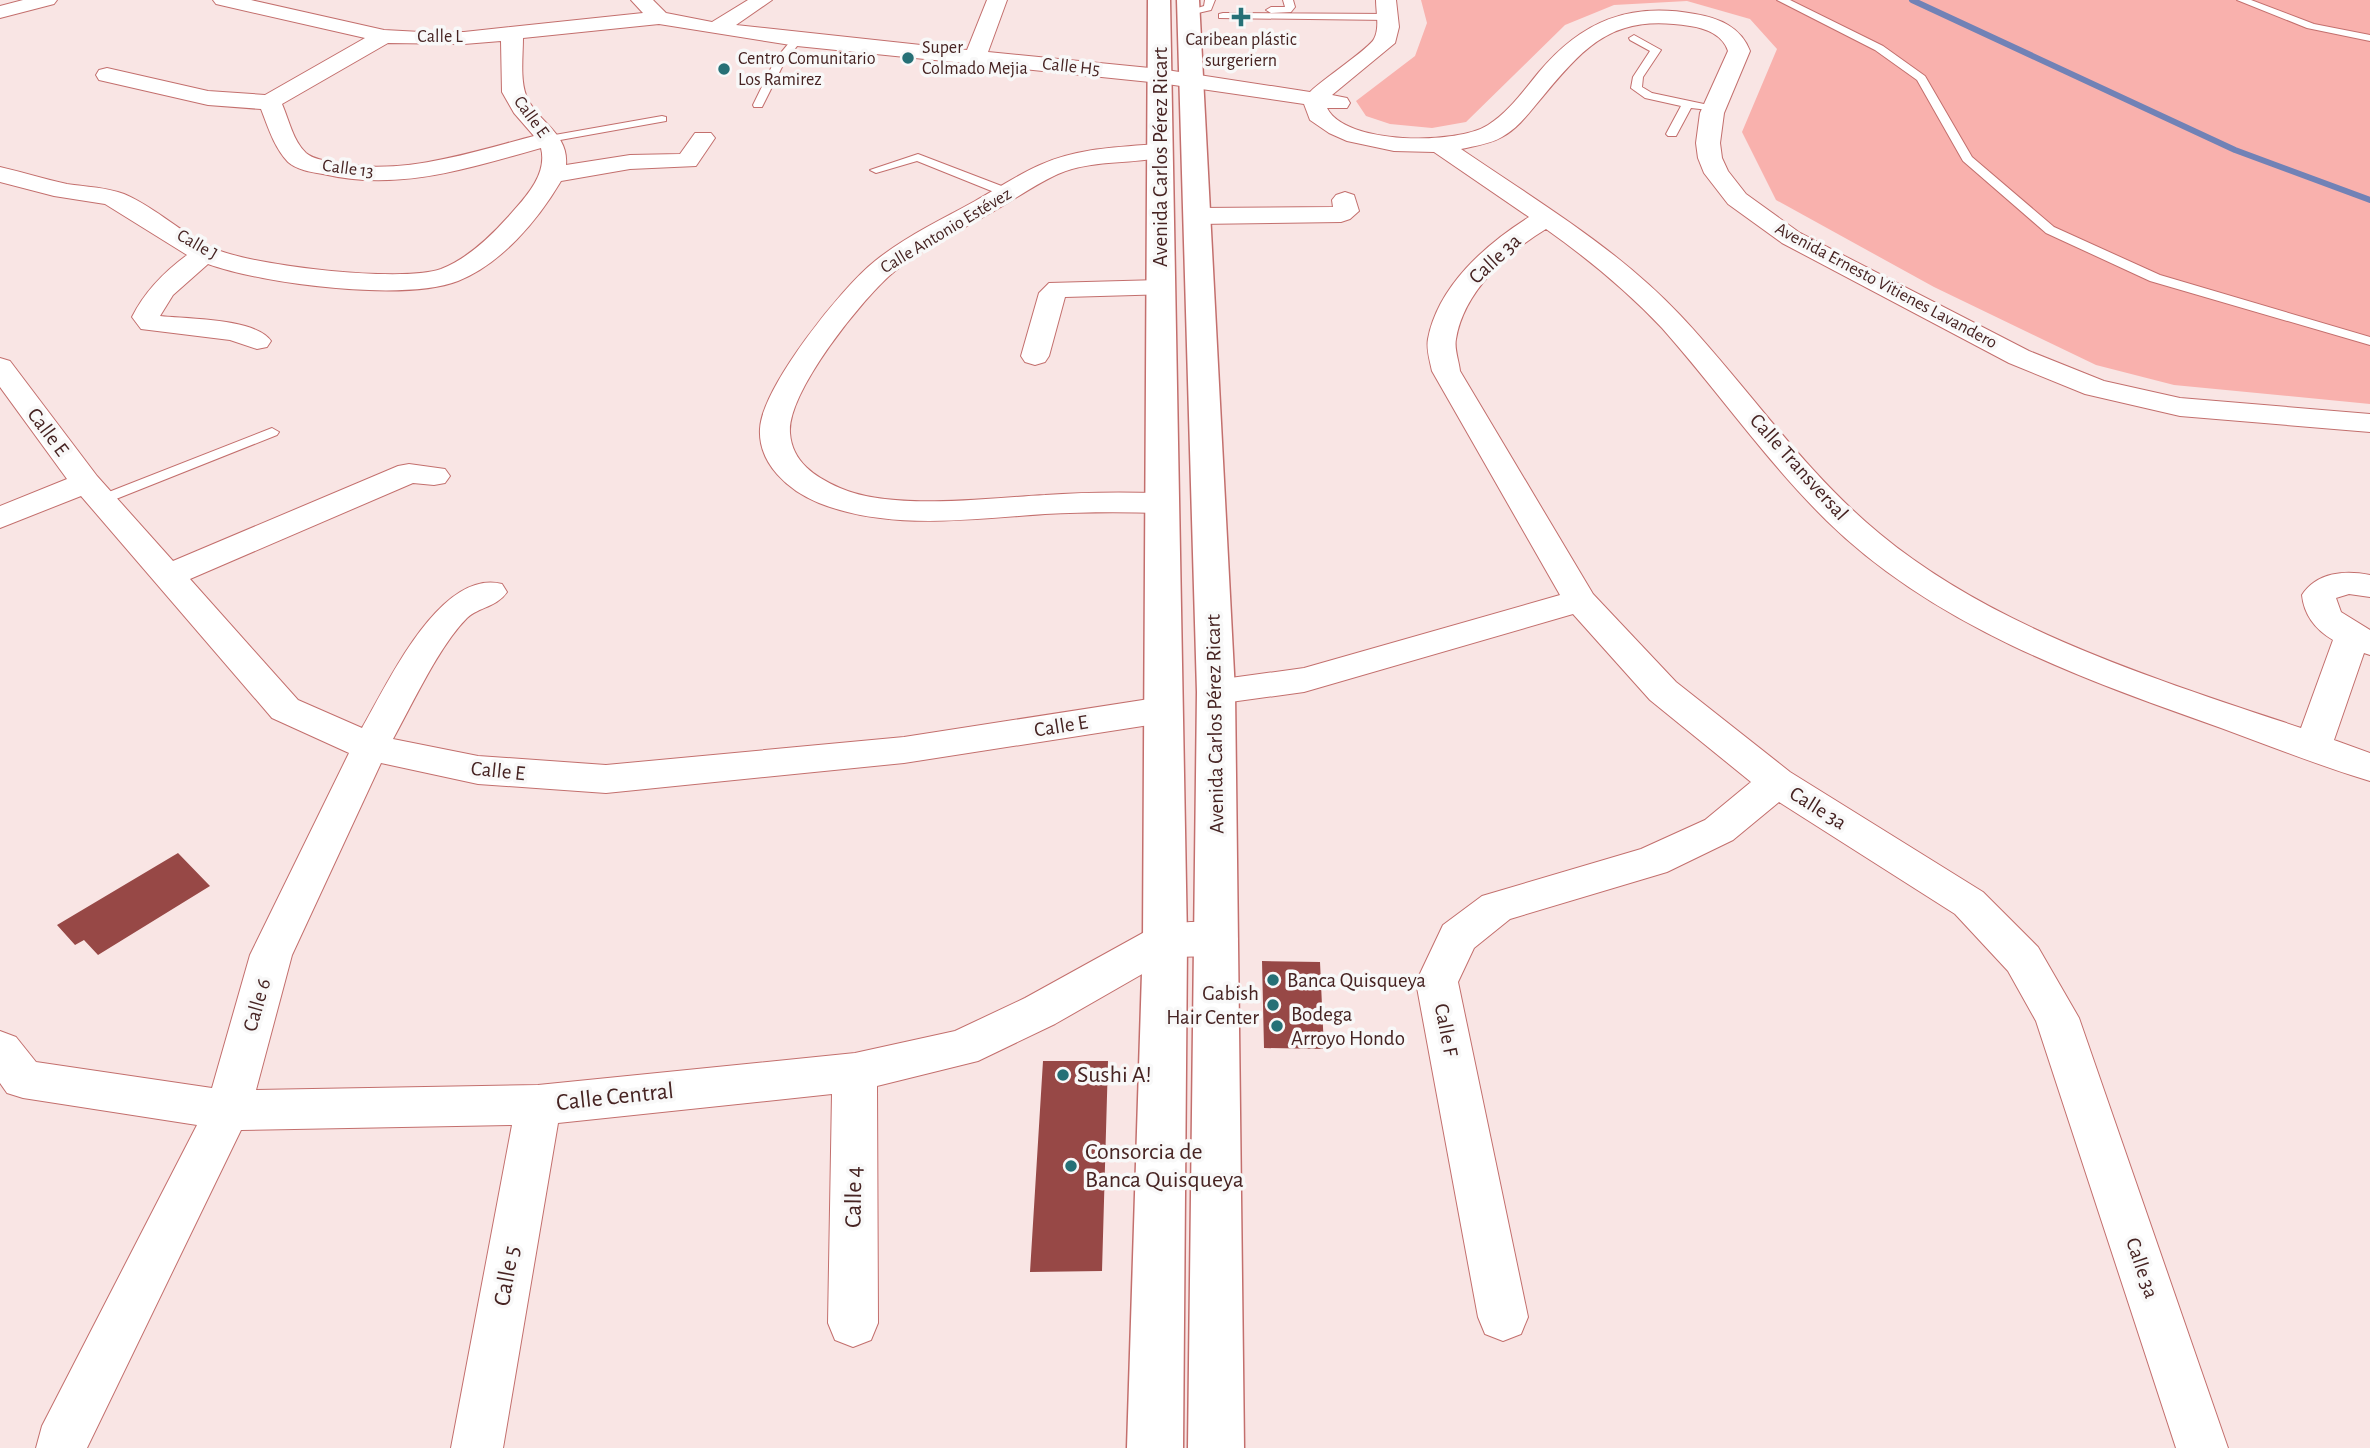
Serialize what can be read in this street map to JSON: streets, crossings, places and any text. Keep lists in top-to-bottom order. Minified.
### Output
{"streets":{"main road":["Avenida Carlos Pérez Ricart"],"street":["Calle L","Calle H5","Calle E","Calle 13","Calle Antonio Estévez","Calle J","Calle 3a","Avenida Ernesto Vitienes Lavandero","Calle Transversal","Calle 6","Calle F","Calle Central","Calle 4","Calle 5"]},"crossings":[["Calle L","Calle H5"],["Calle L","Calle E"],["Calle H5","Avenida Carlos Pérez Ricart"],["Calle H5","Avenida Ernesto Vitienes Lavandero"],["Calle E","Avenida Carlos Pérez Ricart"],["Calle E","Calle 13"],["Calle E","Calle J"],["Calle E","Calle 6"],["Avenida Carlos Pérez Ricart","Calle Antonio Estévez"],["Avenida Carlos Pérez Ricart","Calle Central"],["Calle 3a","Calle Transversal"],["Calle 3a","Calle F"],["Avenida Ernesto Vitienes Lavandero","Calle Transversal"],["Calle 6","Calle Central"],["Calle Central","Calle 4"],["Calle Central","Calle 5"]],"places":{"health":["Caribean plástic surgeriern"],"other":["Super Colmado Mejia","Centro Comunitario Los Ramirez","Banca Quisqueya","Gabish Hair Center","Bodega Arroyo Hondo","Sushi A!","Consorcia de Banca Quisqueya"]}}
